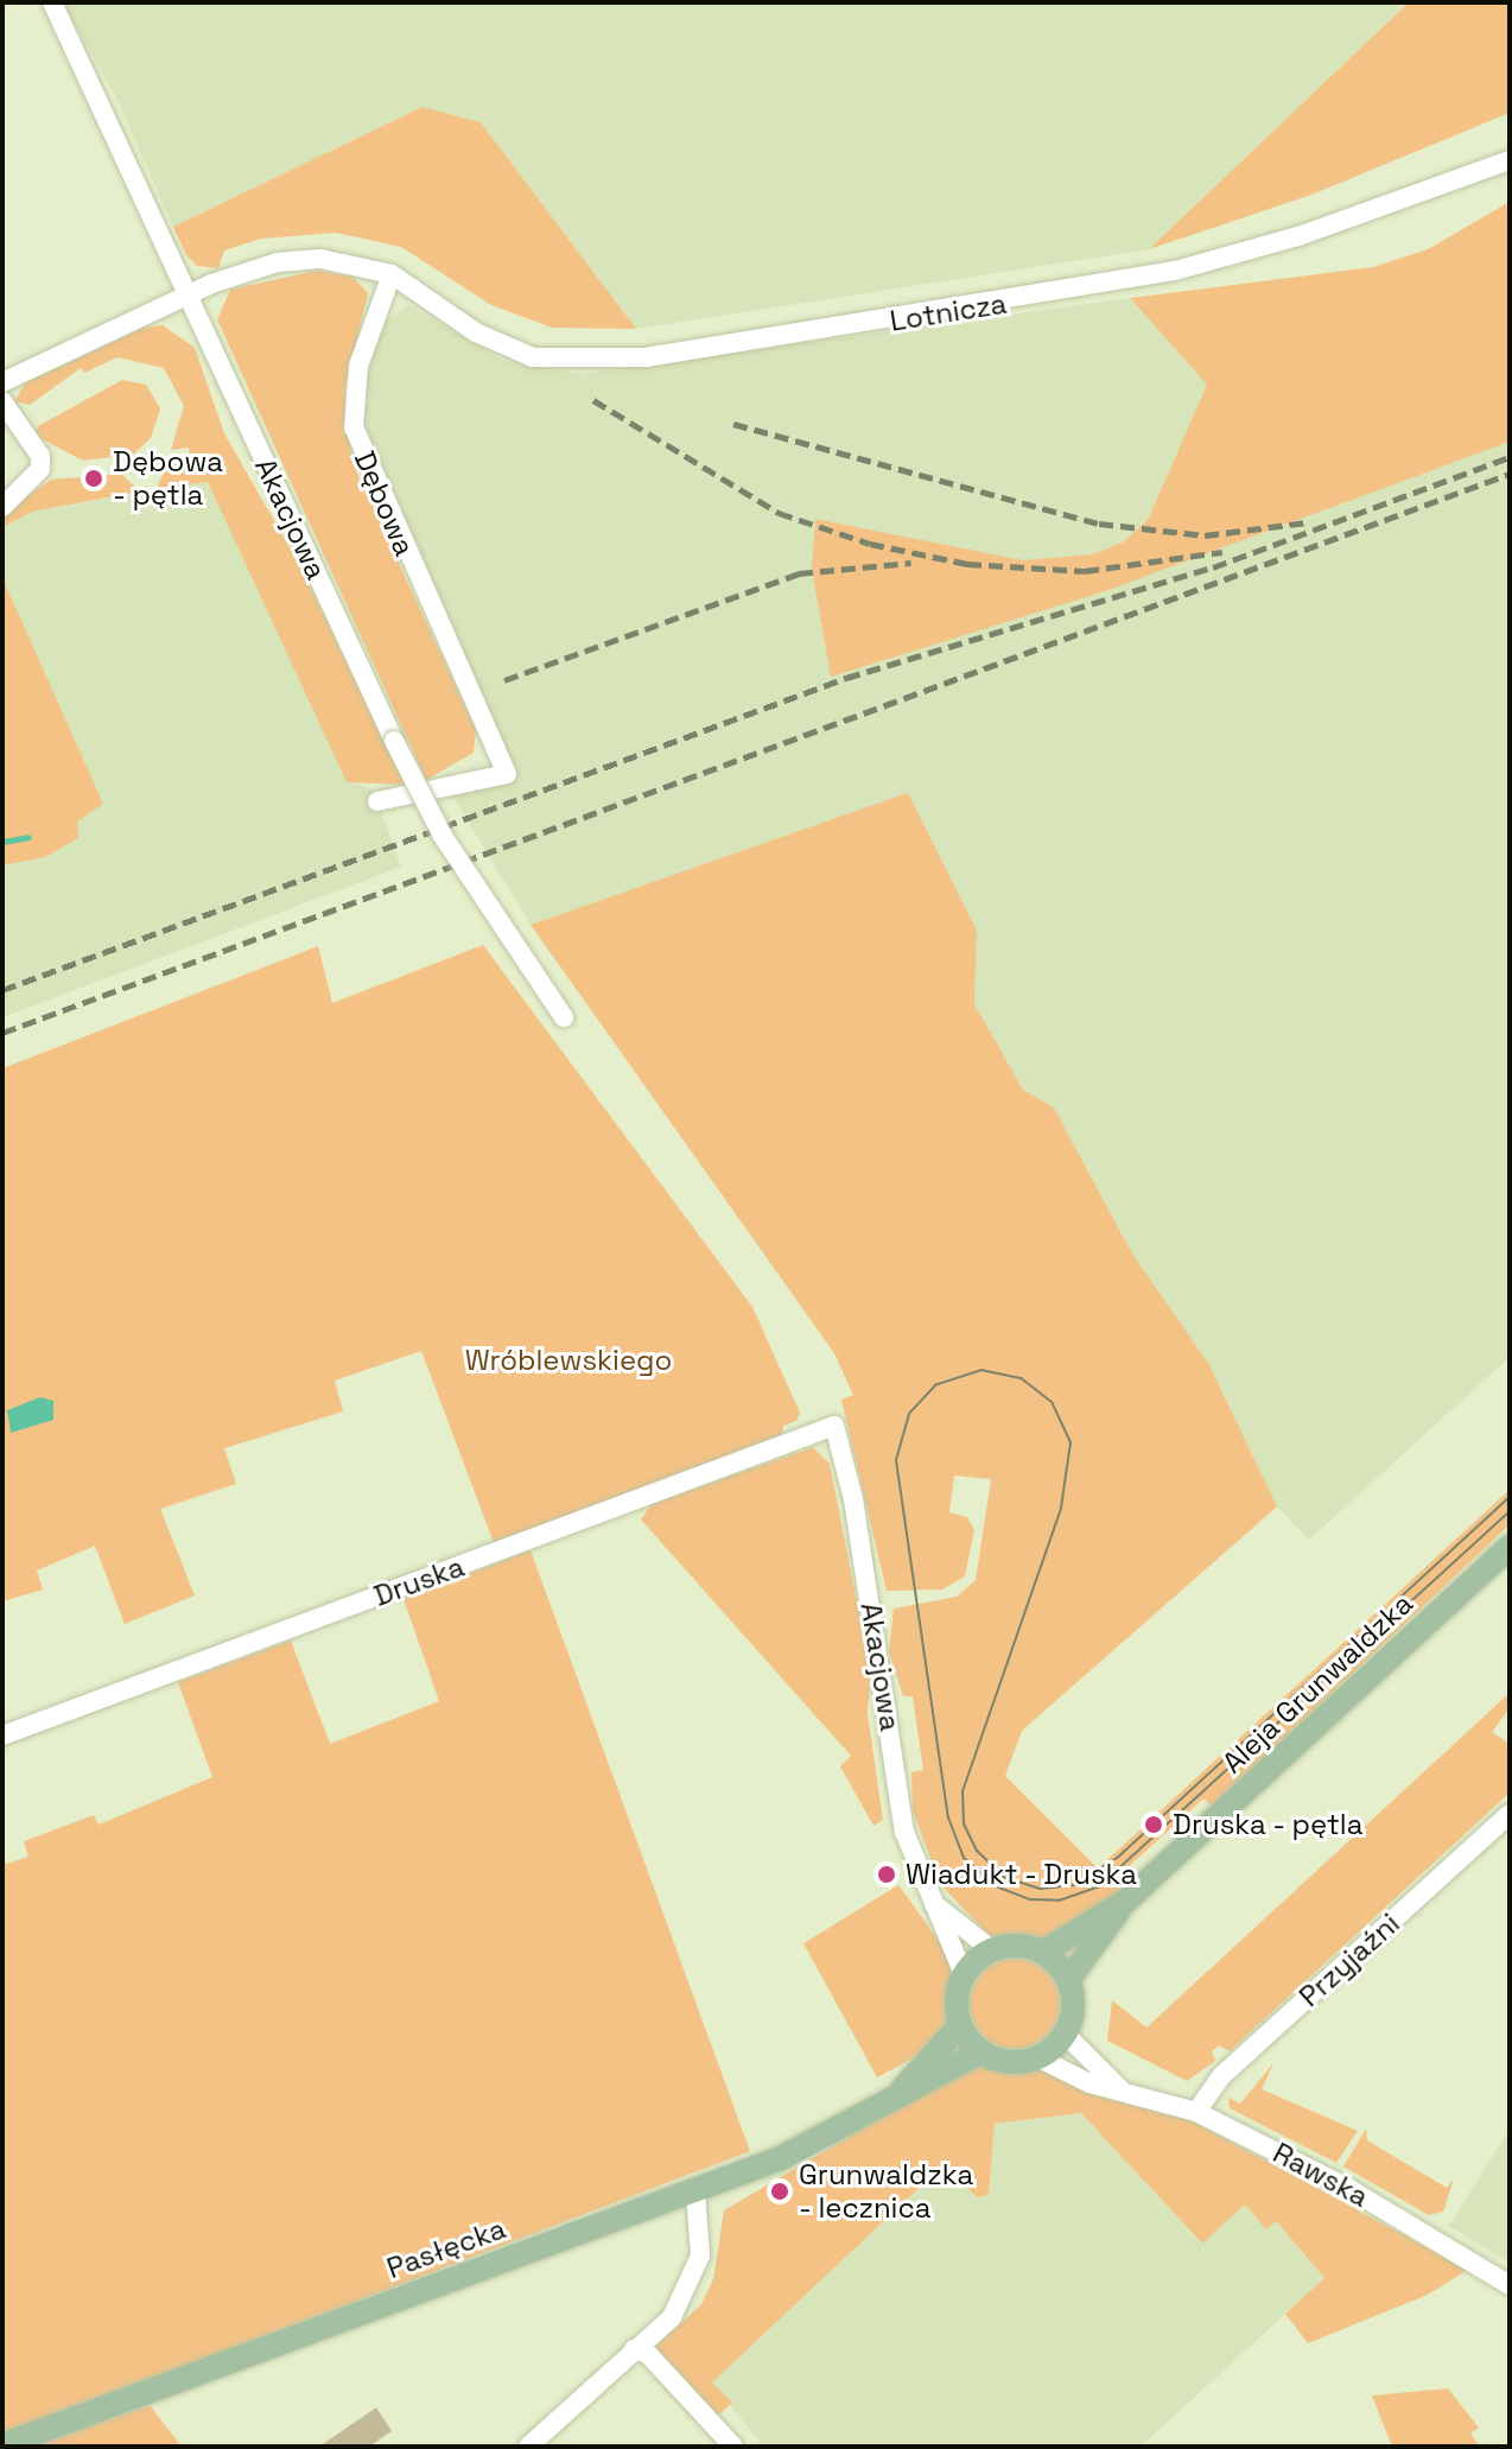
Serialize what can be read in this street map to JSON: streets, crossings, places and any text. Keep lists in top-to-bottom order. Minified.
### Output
{"streets":{"main road":["Aleja Grunwaldzka","Pasłęcka"],"street":["Lotnicza","Dębowa","Akacjowa","Druska","Przyjaźni","Rawska"]},"crossings":[["Lotnicza","Dębowa"],["Akacjowa","Druska"],["Akacjowa","Aleja Grunwaldzka"],["Akacjowa","Rawska"],["Akacjowa","Pasłęcka"],["Aleja Grunwaldzka","Rawska"],["Aleja Grunwaldzka","Pasłęcka"],["Przyjaźni","Rawska"],["Rawska","Pasłęcka"]],"parks":["Wróblewskiego"],"places":["Dębowa - pętla","Druska - pętla","Wiadukt - Druska","Grunwaldzka - lecznica"]}
